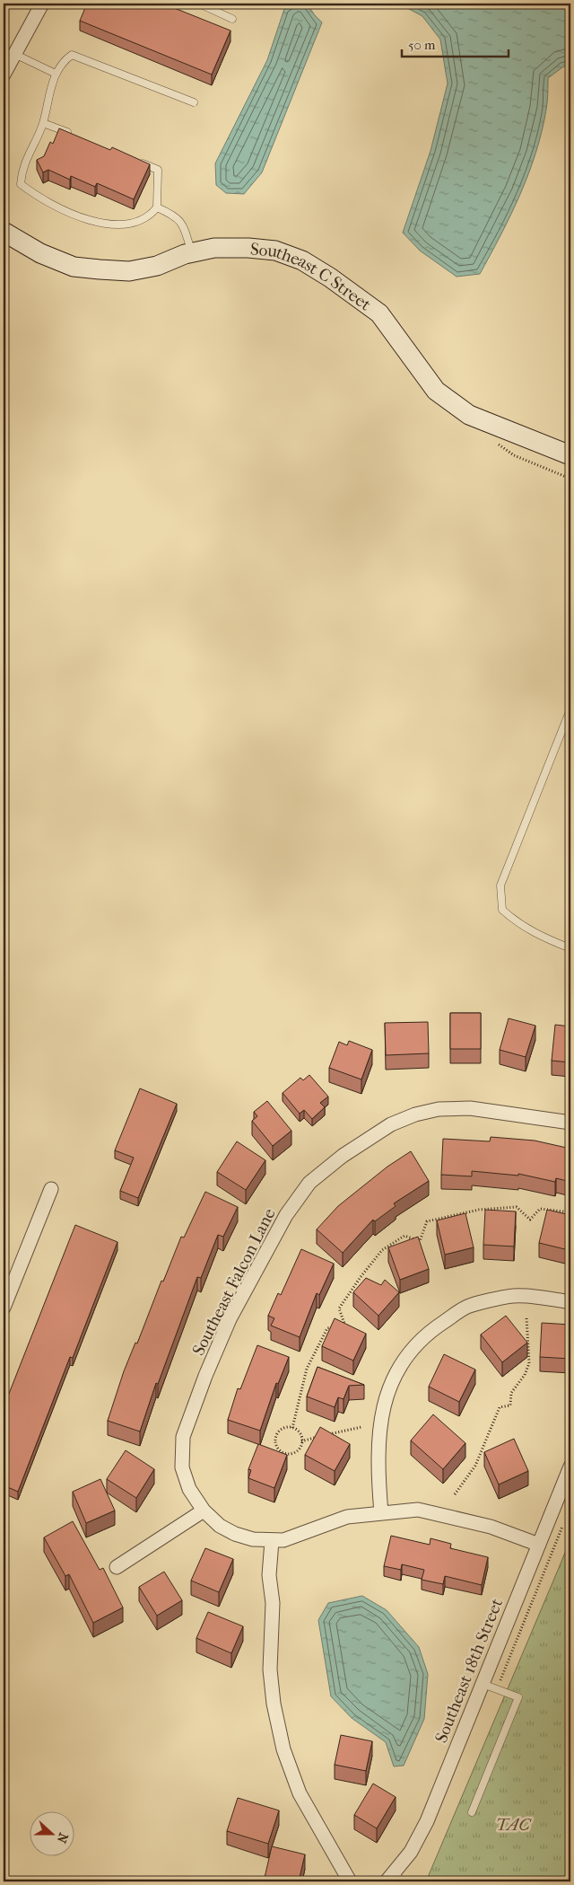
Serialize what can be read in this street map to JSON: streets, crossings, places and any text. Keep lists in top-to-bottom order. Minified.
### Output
{"streets":{"street":["Southeast C Street","Southeast Falcon Lane","Southeast 18th Street"]},"crossings":[["Southeast Falcon Lane","Southeast 18th Street"]],"parks":["TAC"],"scale_bar":"50 m","north":"right"}
